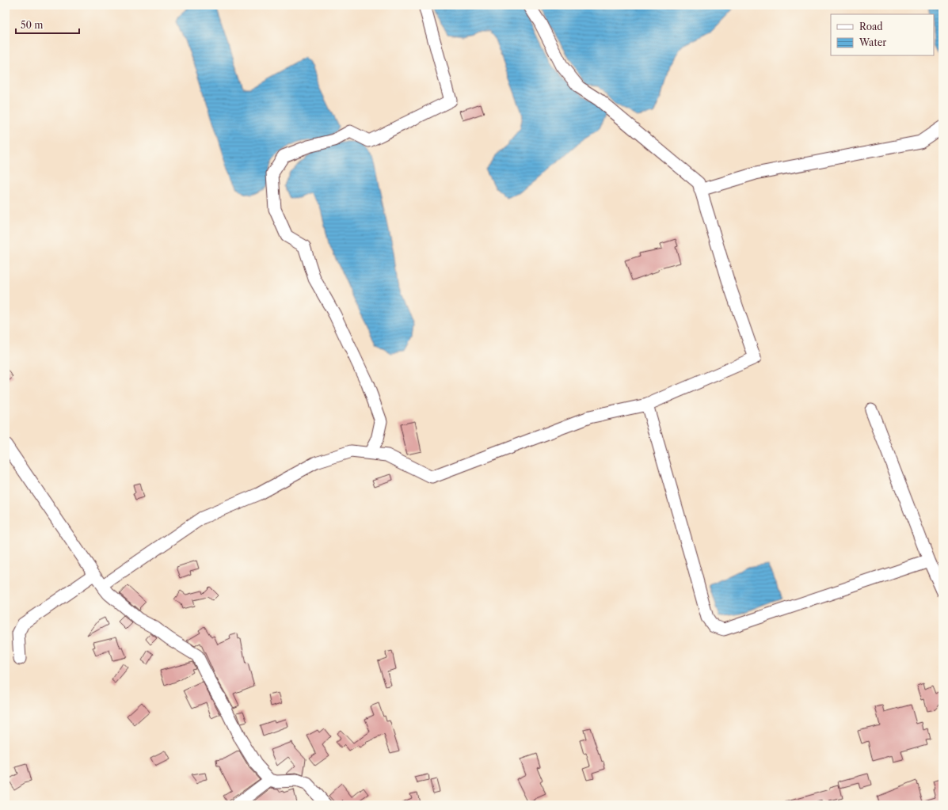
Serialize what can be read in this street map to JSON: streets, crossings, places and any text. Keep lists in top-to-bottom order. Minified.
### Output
{"legend":["Road","Water"],"scale_bar":"50 m"}
